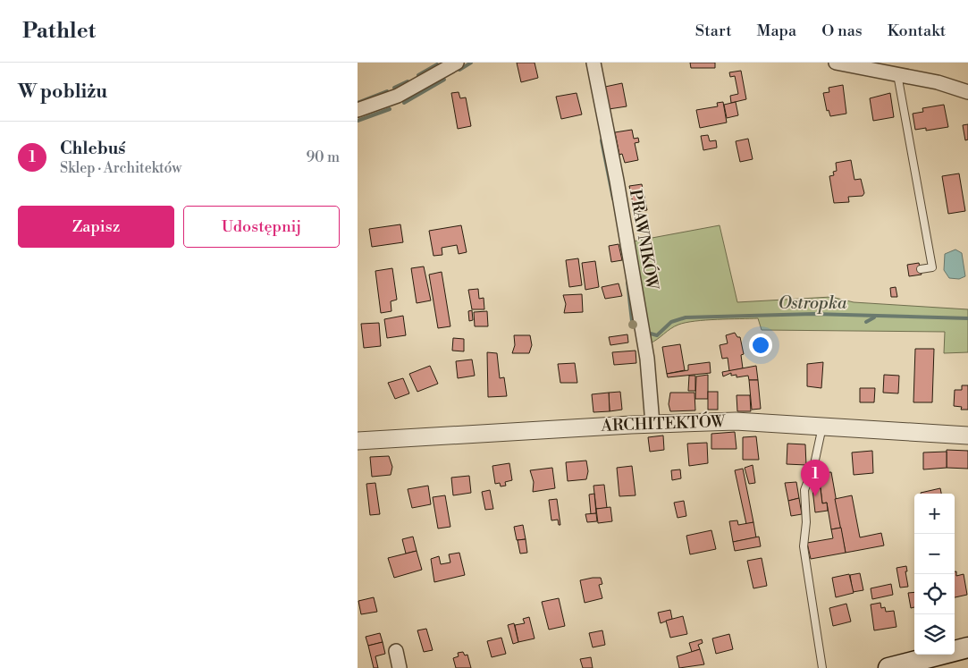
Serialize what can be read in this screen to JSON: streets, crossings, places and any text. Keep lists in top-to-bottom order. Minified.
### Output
{"streets":{"street":["PRAWNIKÓW","ARCHITEKTÓW"]},"crossings":[["PRAWNIKÓW","ARCHITEKTÓW"]],"water":["Ostropka"],"page":{"header":"Pathlet","nav":["Start","Mapa","O nas","Kontakt"],"heading":"W pobliżu","list":[{"mark":"1","name":"Chlebuś","note":"Sklep · Architektów","value":"90 m"}],"buttons":["Zapisz","Udostępnij"],"pins":"1","map_buttons":["+","−"]}}
